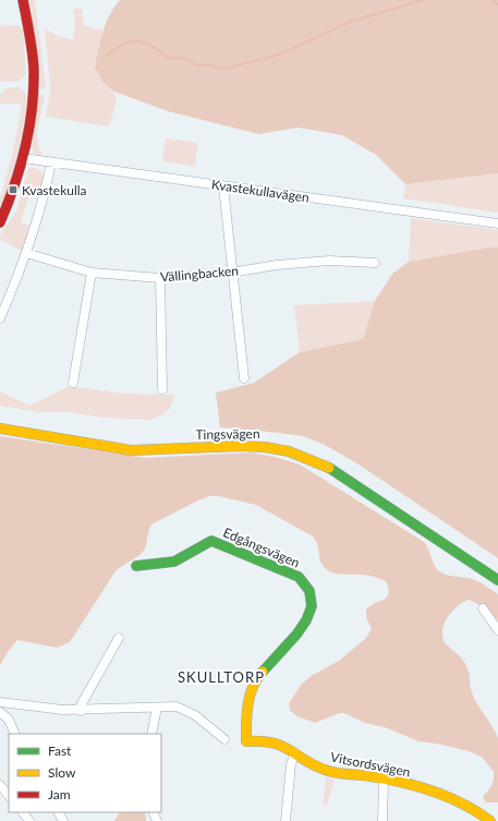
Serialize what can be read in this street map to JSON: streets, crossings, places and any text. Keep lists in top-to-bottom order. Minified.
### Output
{"streets":{"street":["Kvastekullavägen","Vällingbacken","Tingsvägen","Edgångsvägen","Vitsordsvägen"]},"crossings":[["Edgångsvägen","Vitsordsvägen"]],"districts":["SKULLTORP"],"places":{"transit":["Kvastekulla"]},"legend":["Fast","Slow","Jam"]}
